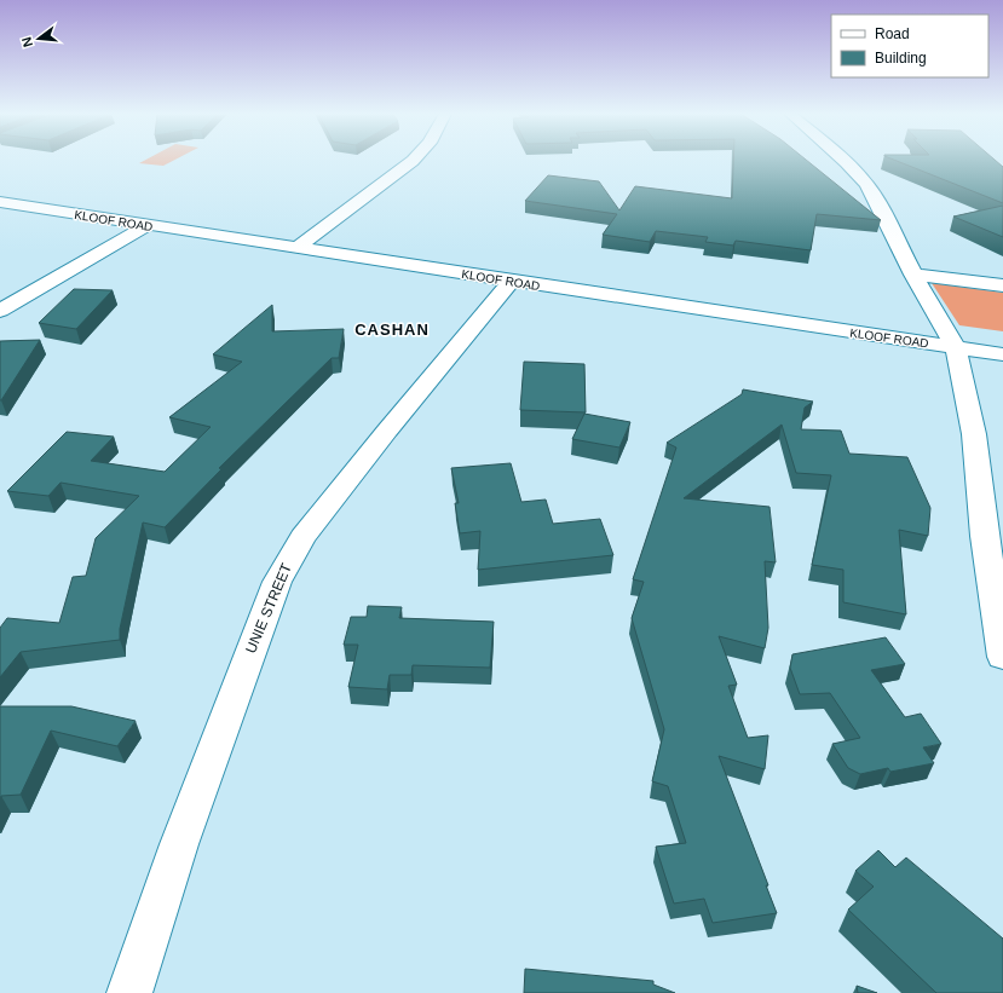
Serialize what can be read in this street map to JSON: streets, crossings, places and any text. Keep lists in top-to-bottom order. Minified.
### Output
{"streets":{"street":["KLOOF ROAD","UNIE STREET"]},"crossings":[["KLOOF ROAD","UNIE STREET"]],"districts":["CASHAN"],"legend":["Road","Building"],"north":"left"}
